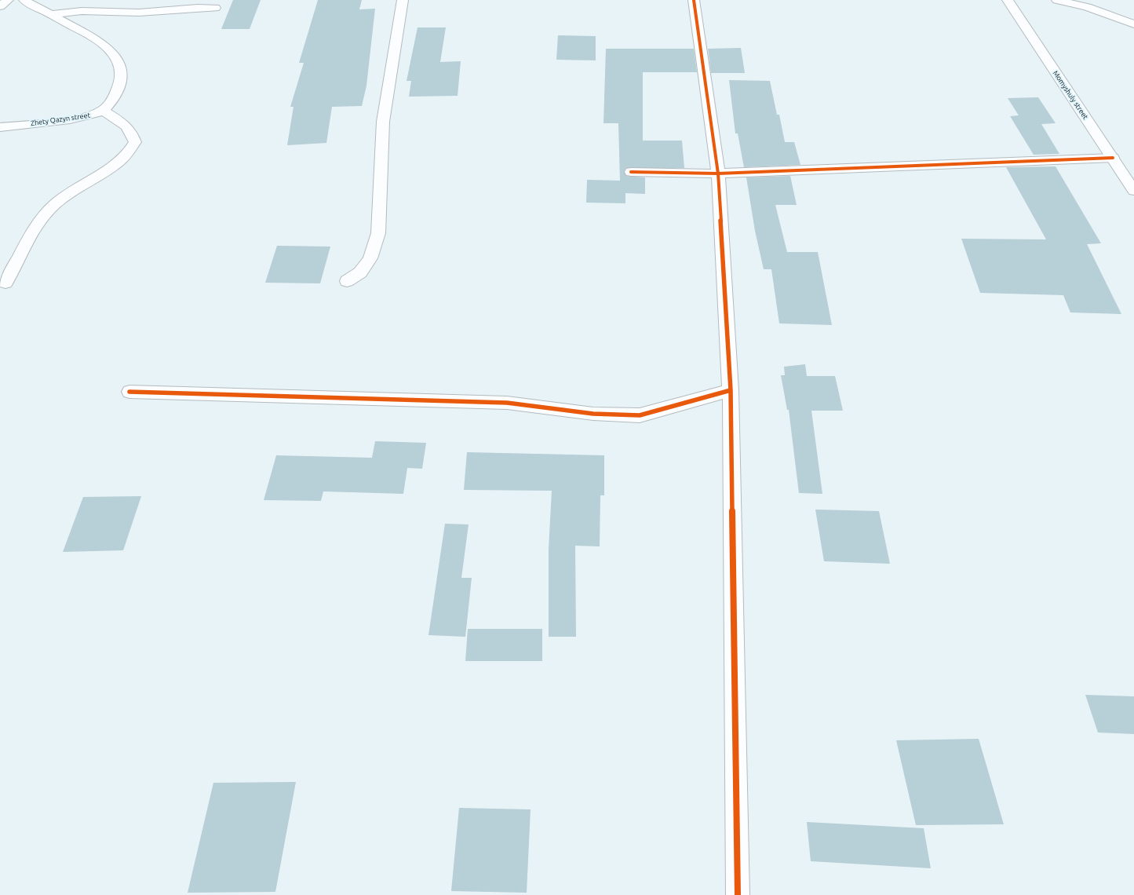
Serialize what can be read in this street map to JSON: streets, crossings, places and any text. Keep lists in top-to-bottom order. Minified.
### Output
{"streets":{"street":["Momyshuly street","Zhety Qazyn street"]}}
